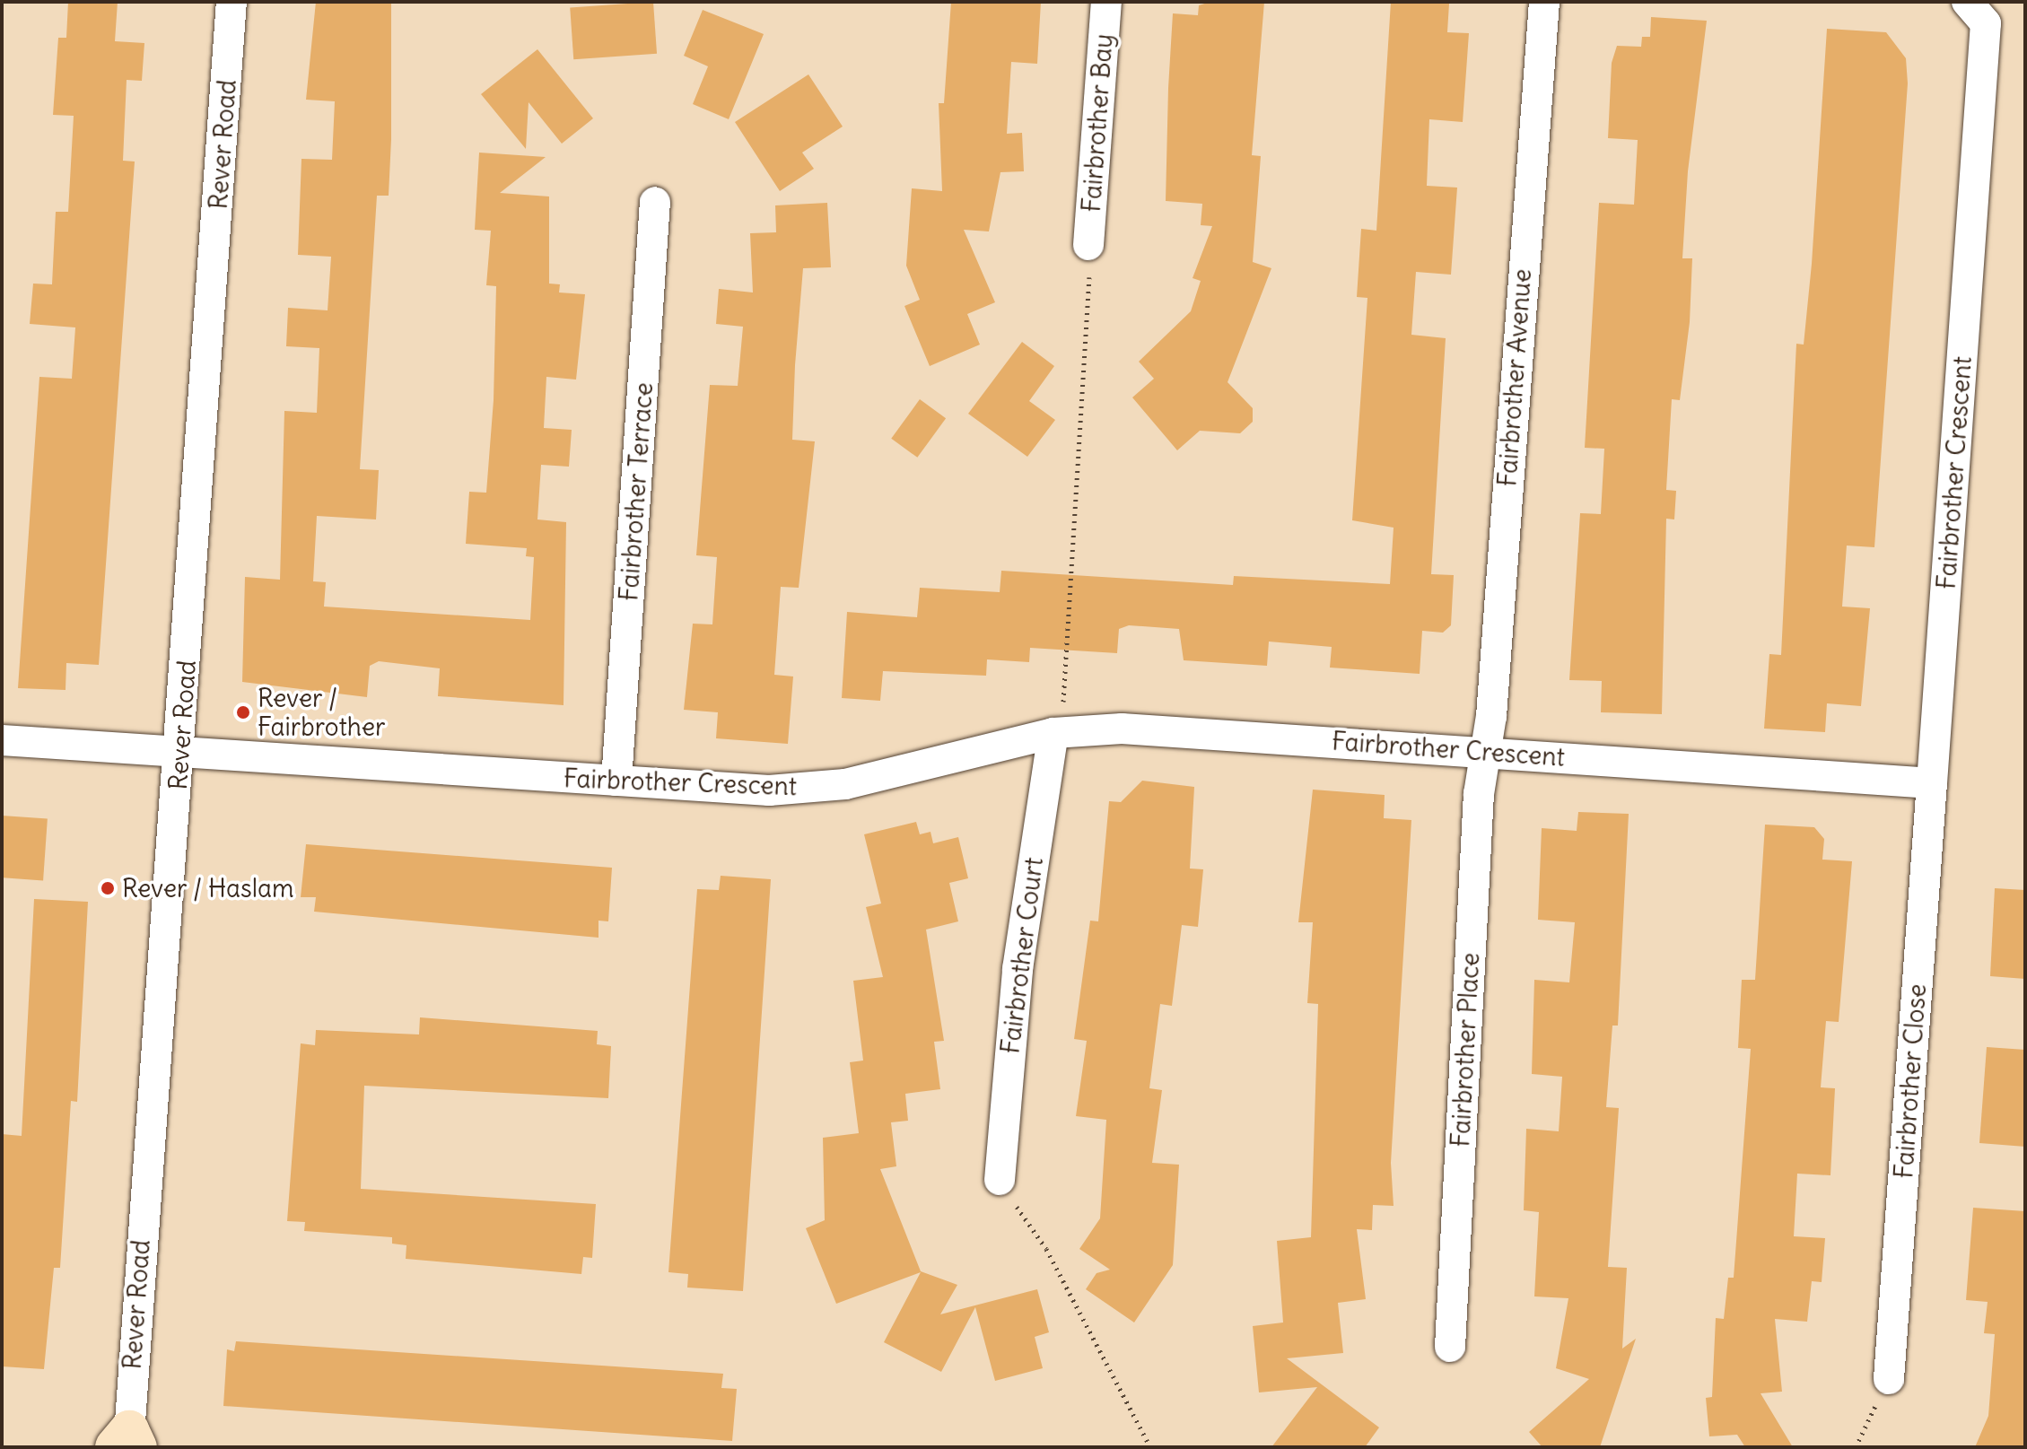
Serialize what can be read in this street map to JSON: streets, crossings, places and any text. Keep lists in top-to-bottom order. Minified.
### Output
{"streets":{"street":["Fairbrother Bay","Rever Road","Fairbrother Avenue","Fairbrother Crescent","Fairbrother Terrace","Fairbrother Court","Fairbrother Place","Fairbrother Close"]},"crossings":[["Rever Road","Fairbrother Crescent"],["Fairbrother Avenue","Fairbrother Crescent"],["Fairbrother Avenue","Fairbrother Place"],["Fairbrother Crescent","Fairbrother Terrace"],["Fairbrother Crescent","Fairbrother Court"],["Fairbrother Crescent","Fairbrother Place"],["Fairbrother Crescent","Fairbrother Close"]],"places":["Rever / Fairbrother","Rever / Haslam"]}
